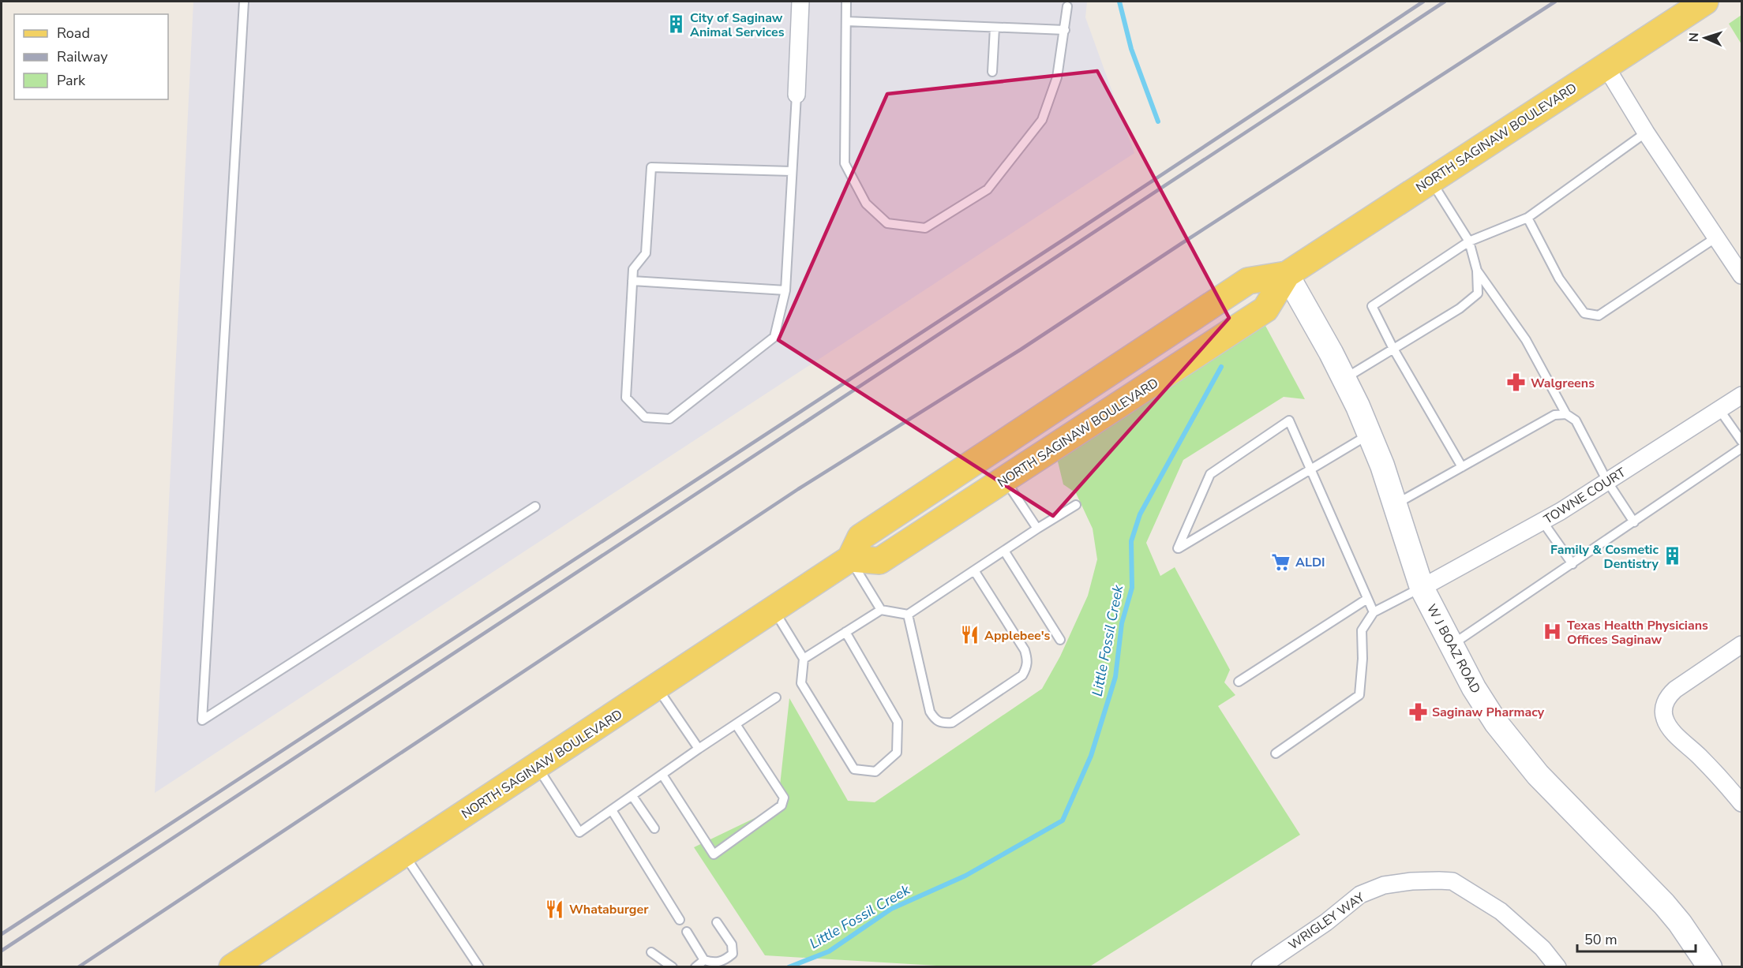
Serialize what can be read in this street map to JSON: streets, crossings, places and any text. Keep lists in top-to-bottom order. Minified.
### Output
{"streets":{"main road":["NORTH SAGINAW BOULEVARD","W J BOAZ ROAD"],"street":["TOWNE COURT","WRIGLEY WAY"]},"crossings":[["NORTH SAGINAW BOULEVARD","W J BOAZ ROAD"],["TOWNE COURT","W J BOAZ ROAD"]],"water":["Little Fossil Creek"],"places":{"building":["City of Saginaw Animal Services","Family & Cosmetic Dentistry"],"pharmacy":["Walgreens","Saginaw Pharmacy"],"supermarket":["ALDI"],"hospital":["Texas Health Physicians Offices Saginaw"],"restaurant":["Applebee's","Whataburger"]},"legend":["Road","Railway","Park"],"scale_bar":"50 m","north":"left"}
